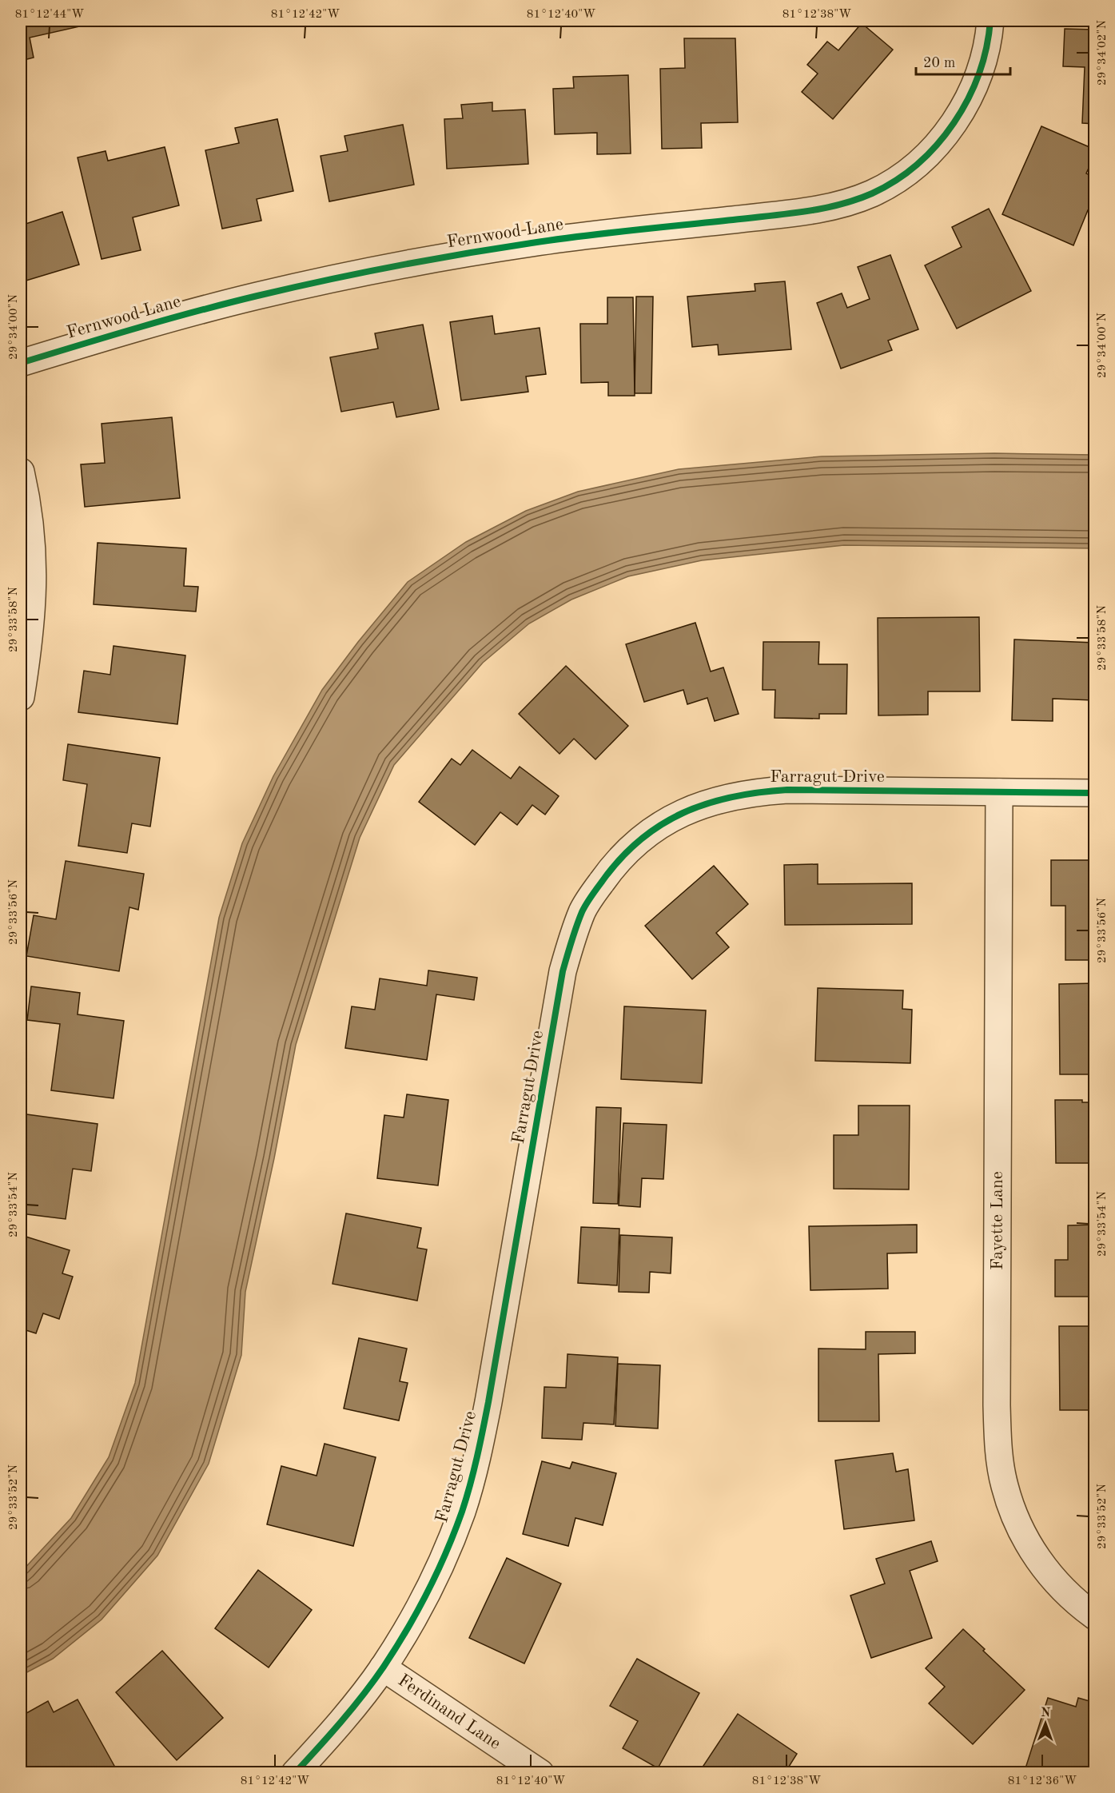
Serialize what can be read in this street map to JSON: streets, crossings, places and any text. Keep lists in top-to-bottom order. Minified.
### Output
{"streets":{"street":["Fernwood Lane","Farragut Drive","Fayette Lane","Ferdinand Lane"]},"crossings":[["Farragut Drive","Fayette Lane"],["Farragut Drive","Ferdinand Lane"]],"scale_bar":"20 m","north":"top","coordinates":["81°12'44\"W","81°12'42\"W","81°12'40\"W","81°12'38\"W","29°34'02\"N","29°34'00\"N","29°33'58\"N","29°33'56\"N","29°33'54\"N","29°33'52\"N","81°12'36\"W"]}
